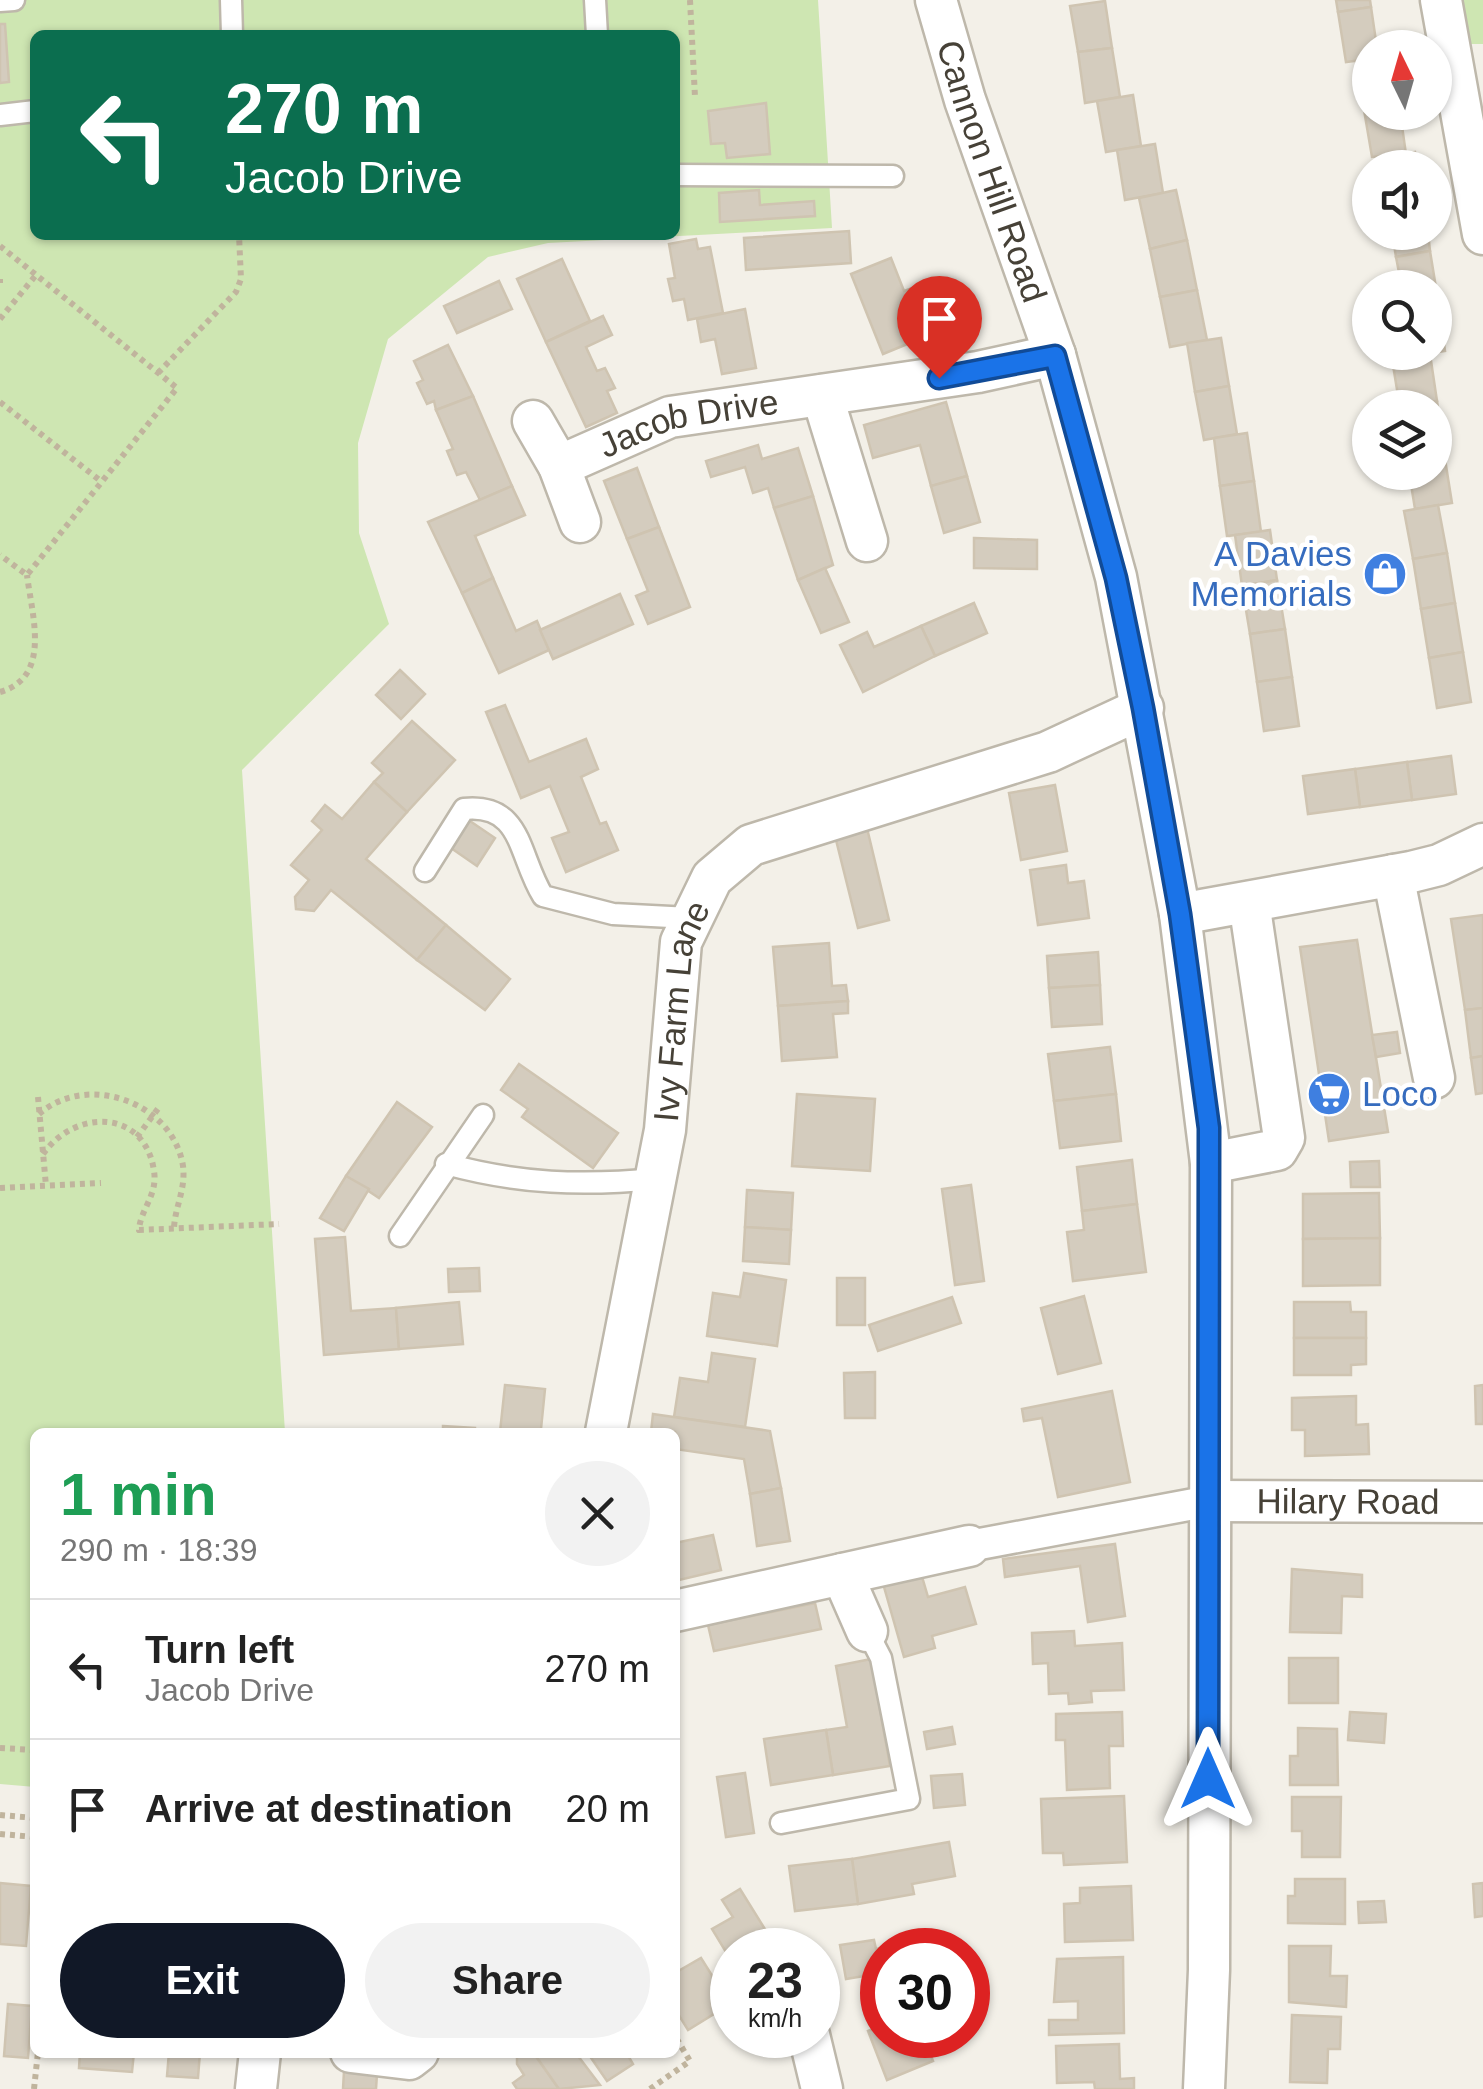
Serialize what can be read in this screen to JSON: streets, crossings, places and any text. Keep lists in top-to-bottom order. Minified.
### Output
{"streets":{"street":["Cannon Hill Road","Jacob Drive","Ivy Farm Lane","Hilary Road"]},"crossings":[["Cannon Hill Road","Jacob Drive"],["Cannon Hill Road","Ivy Farm Lane"],["Cannon Hill Road","Hilary Road"]],"places":{"shop":["A Davies Memorials"],"supermarket":["Loco"]},"north":"top","page":{"turn":["270 m","Jacob Drive"],"heading":["1 min","290 m · 18:39"],"list":[{"name":"Turn left","note":"Jacob Drive","value":"270 m"},{"name":"Arrive at destination","value":"20 m"}],"buttons":["Exit","Share"],"speed":"23 km/h","limit":"30"}}
